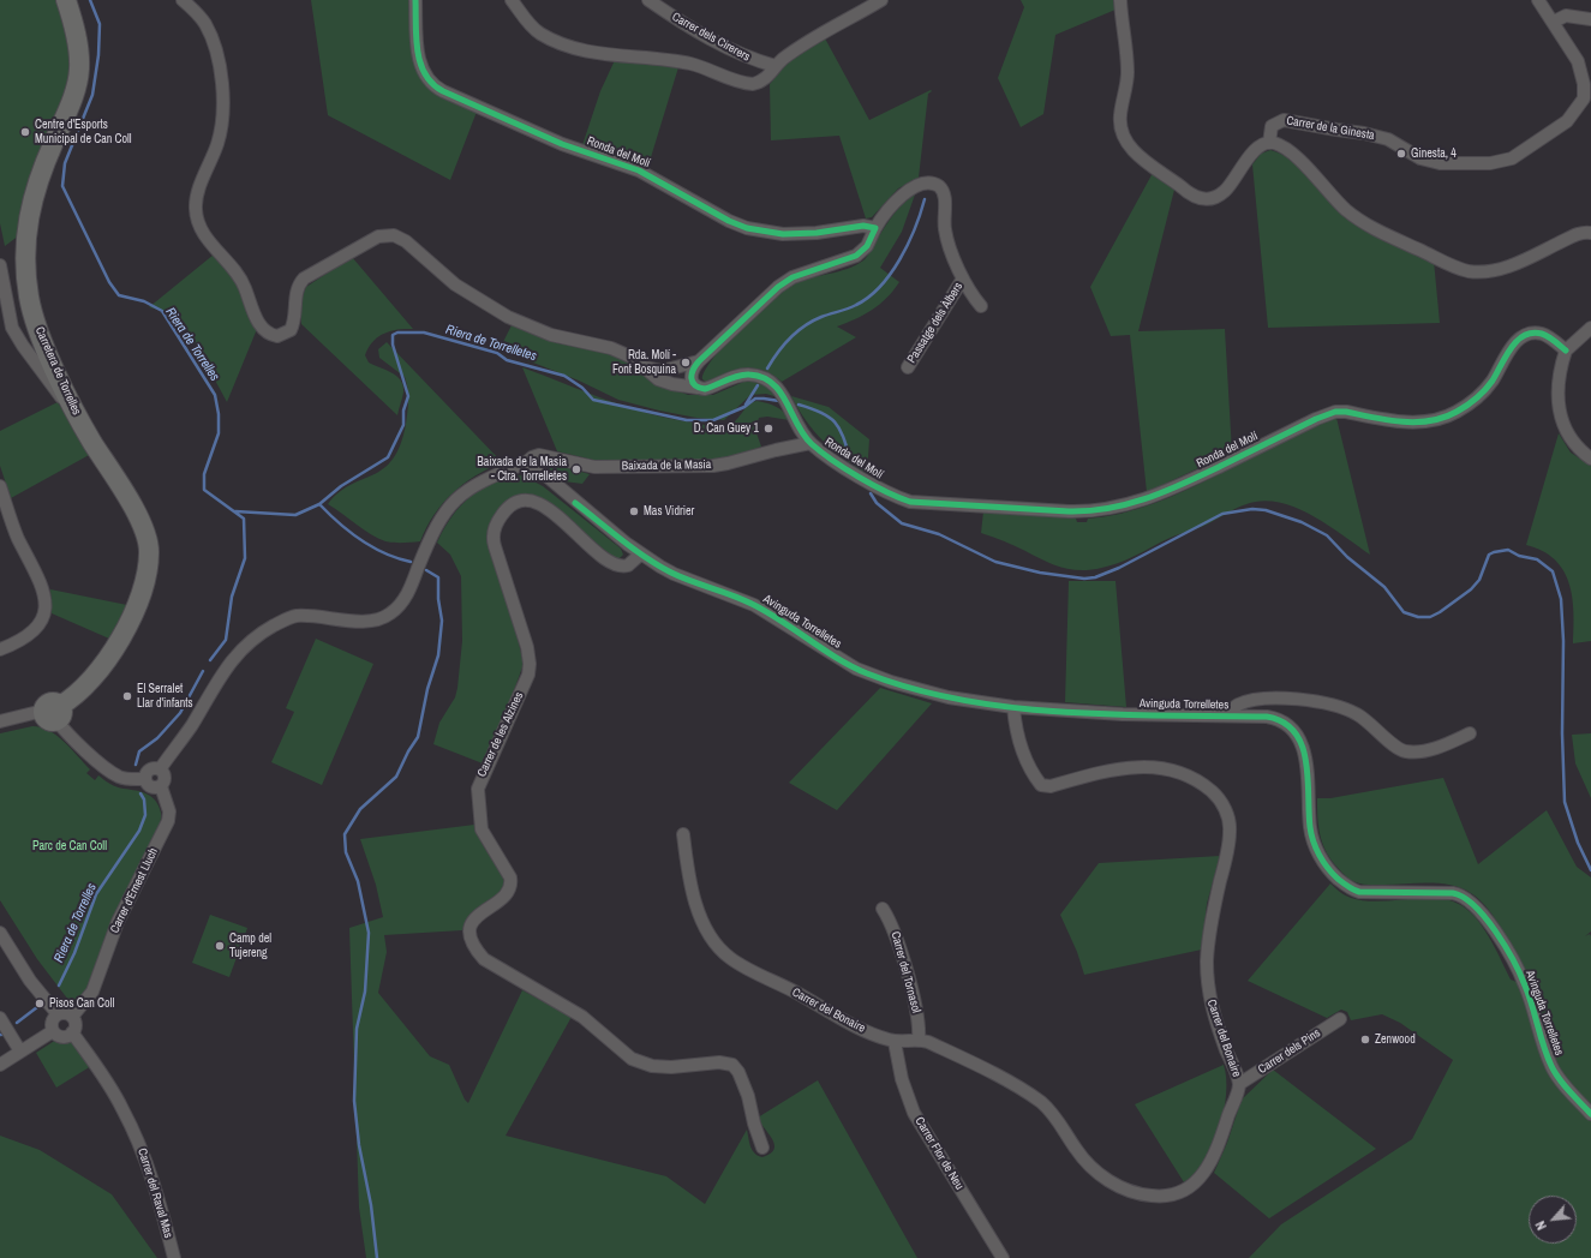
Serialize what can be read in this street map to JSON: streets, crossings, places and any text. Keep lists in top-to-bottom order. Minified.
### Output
{"streets":{"main road":["Carretera de Torrelles"],"street":["Carrer dels Cirerers","Carrer de la Ginesta","Ronda del Molí","Passatge dels Àlbers","Baixada de la Masia","Avinguda Torrelletes","Carrer de les Alzines","Carrer d'Ernest Lluch","Carrer del Tornasol","Carrer del Bonaire","Carrer dels Pins","Carrer Flor de Neu","Carrer del Raval Mas"]},"crossings":[["Ronda del Molí","Baixada de la Masia"],["Baixada de la Masia","Avinguda Torrelletes"],["Baixada de la Masia","Carrer d'Ernest Lluch"],["Avinguda Torrelletes","Carrer de les Alzines"],["Avinguda Torrelletes","Carrer del Bonaire"],["Carrer d'Ernest Lluch","Carrer del Raval Mas"],["Carrer del Tornasol","Carrer del Bonaire"],["Carrer del Bonaire","Carrer dels Pins"],["Carrer del Bonaire","Carrer Flor de Neu"]],"water":["Riera de Torrelletes","Riera de Torrelles"],"parks":["Parc de Can Coll"],"places":["Centre d'Esports Municipal de Can Coll","Ginesta, 4","Rda. Molí - Font Bosquina","D. Can Guey 1","Baixada de la Masia - Ctra. Torrelletes","Mas Vidrier","El Serralet Llar d'infants","Camp del Tujereng","Pisos Can Coll","Zenwood"],"north":"bottom left"}
